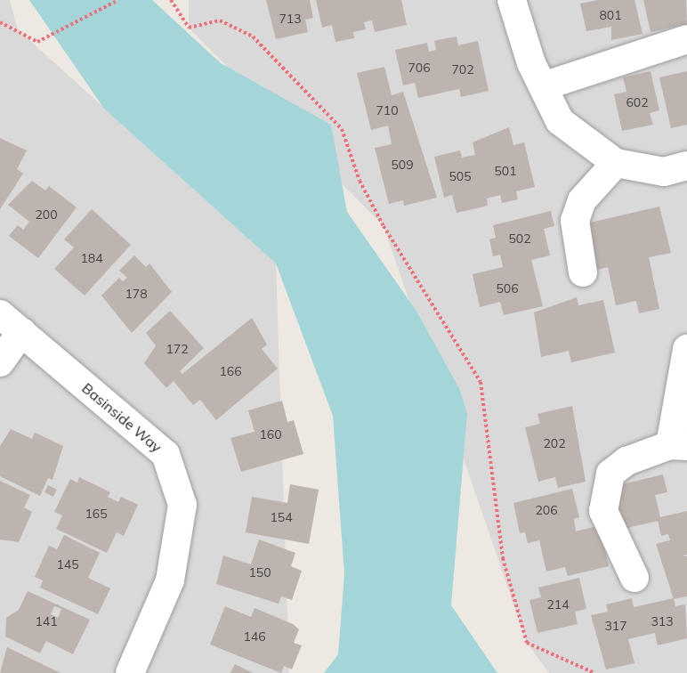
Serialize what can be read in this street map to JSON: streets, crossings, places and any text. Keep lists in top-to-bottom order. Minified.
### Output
{"streets":{"street":["Basinside Way"]},"house_numbers":["801","713","706","702","602","710","509","501","505","200","502","184","506","178","172","166","160","202","206","165","154","145","150","214","141","313","317","146"]}
